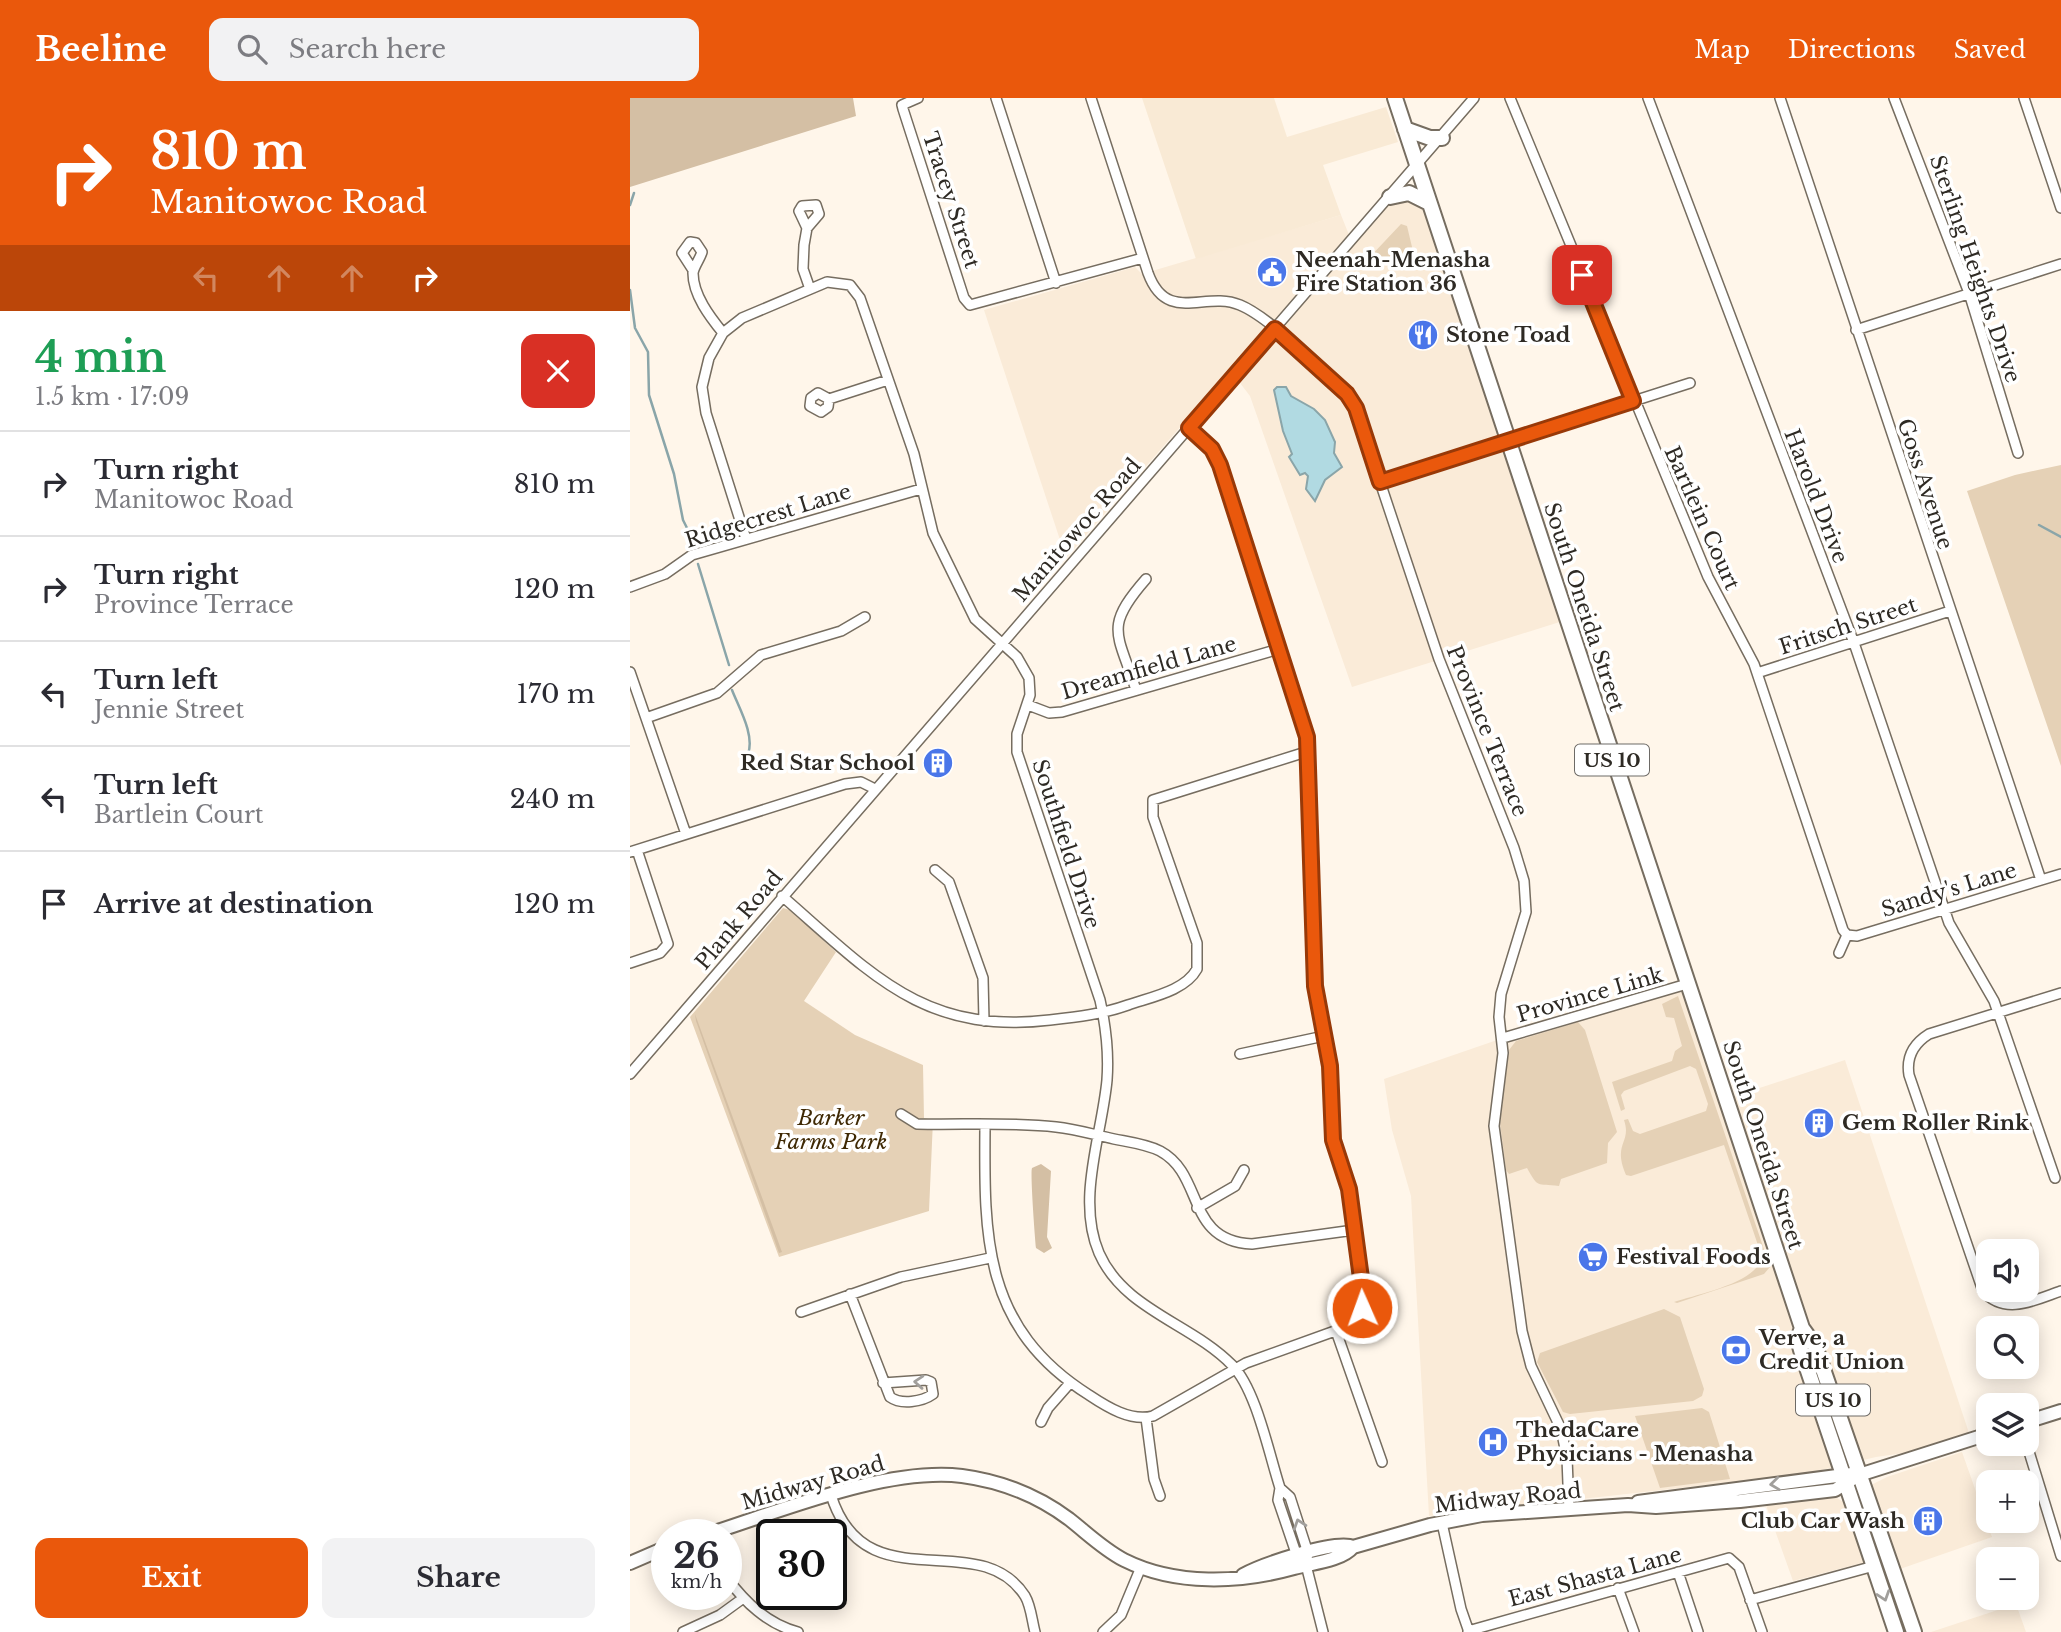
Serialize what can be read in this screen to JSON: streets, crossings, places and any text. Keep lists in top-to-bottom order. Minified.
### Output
{"streets":{"highway":["South Oneida Street","US 10"],"main road":["Midway Road"],"street":["Tracey Street","Sterling Heights Drive","Goss Avenue","Harold Drive","Ridgecrest Lane","Bartlein Court","Manitowoc Road","Fritsch Street","Dreamfield Lane","Province Terrace","Southfield Drive","Sandy's Lane","Plank Road","Province Link","East Shasta Lane"]},"crossings":[["Goss Avenue","Fritsch Street"],["Goss Avenue","Sandy's Lane"],["Harold Drive","Fritsch Street"],["Harold Drive","Sandy's Lane"],["Ridgecrest Lane","Southfield Drive"],["Bartlein Court","Fritsch Street"],["Bartlein Court","Sandy's Lane"],["Manitowoc Road","South Oneida Street"],["Manitowoc Road","Province Terrace"],["Manitowoc Road","Southfield Drive"],["Manitowoc Road","Plank Road"],["South Oneida Street","Province Link"],["South Oneida Street","Midway Road"],["Dreamfield Lane","Southfield Drive"],["Province Terrace","Province Link"],["Province Terrace","Midway Road"],["Southfield Drive","Midway Road"]],"parks":["Barker Farms Park"],"places":{"public building":["Neenah-Menasha Fire Station 36"],"restaurant":["Stone Toad"],"building":["Red Star School","Gem Roller Rink","Club Car Wash"],"supermarket":["Festival Foods"],"bank":["Verve, a Credit Union"],"hospital":["ThedaCare Physicians - Menasha"]},"page":{"header":"Beeline","search":"Search here","nav":["Map","Directions","Saved"],"turn":["810 m","Manitowoc Road"],"heading":["4 min","1.5 km · 17:09"],"list":[{"name":"Turn right","note":"Manitowoc Road","value":"810 m"},{"name":"Turn right","note":"Province Terrace","value":"120 m"},{"name":"Turn left","note":"Jennie Street","value":"170 m"},{"name":"Turn left","note":"Bartlein Court","value":"240 m"},{"name":"Arrive at destination","value":"120 m"}],"map_buttons":["+","−"],"speed":"26 km/h","limit":"30","buttons":["Exit","Share"]}}
